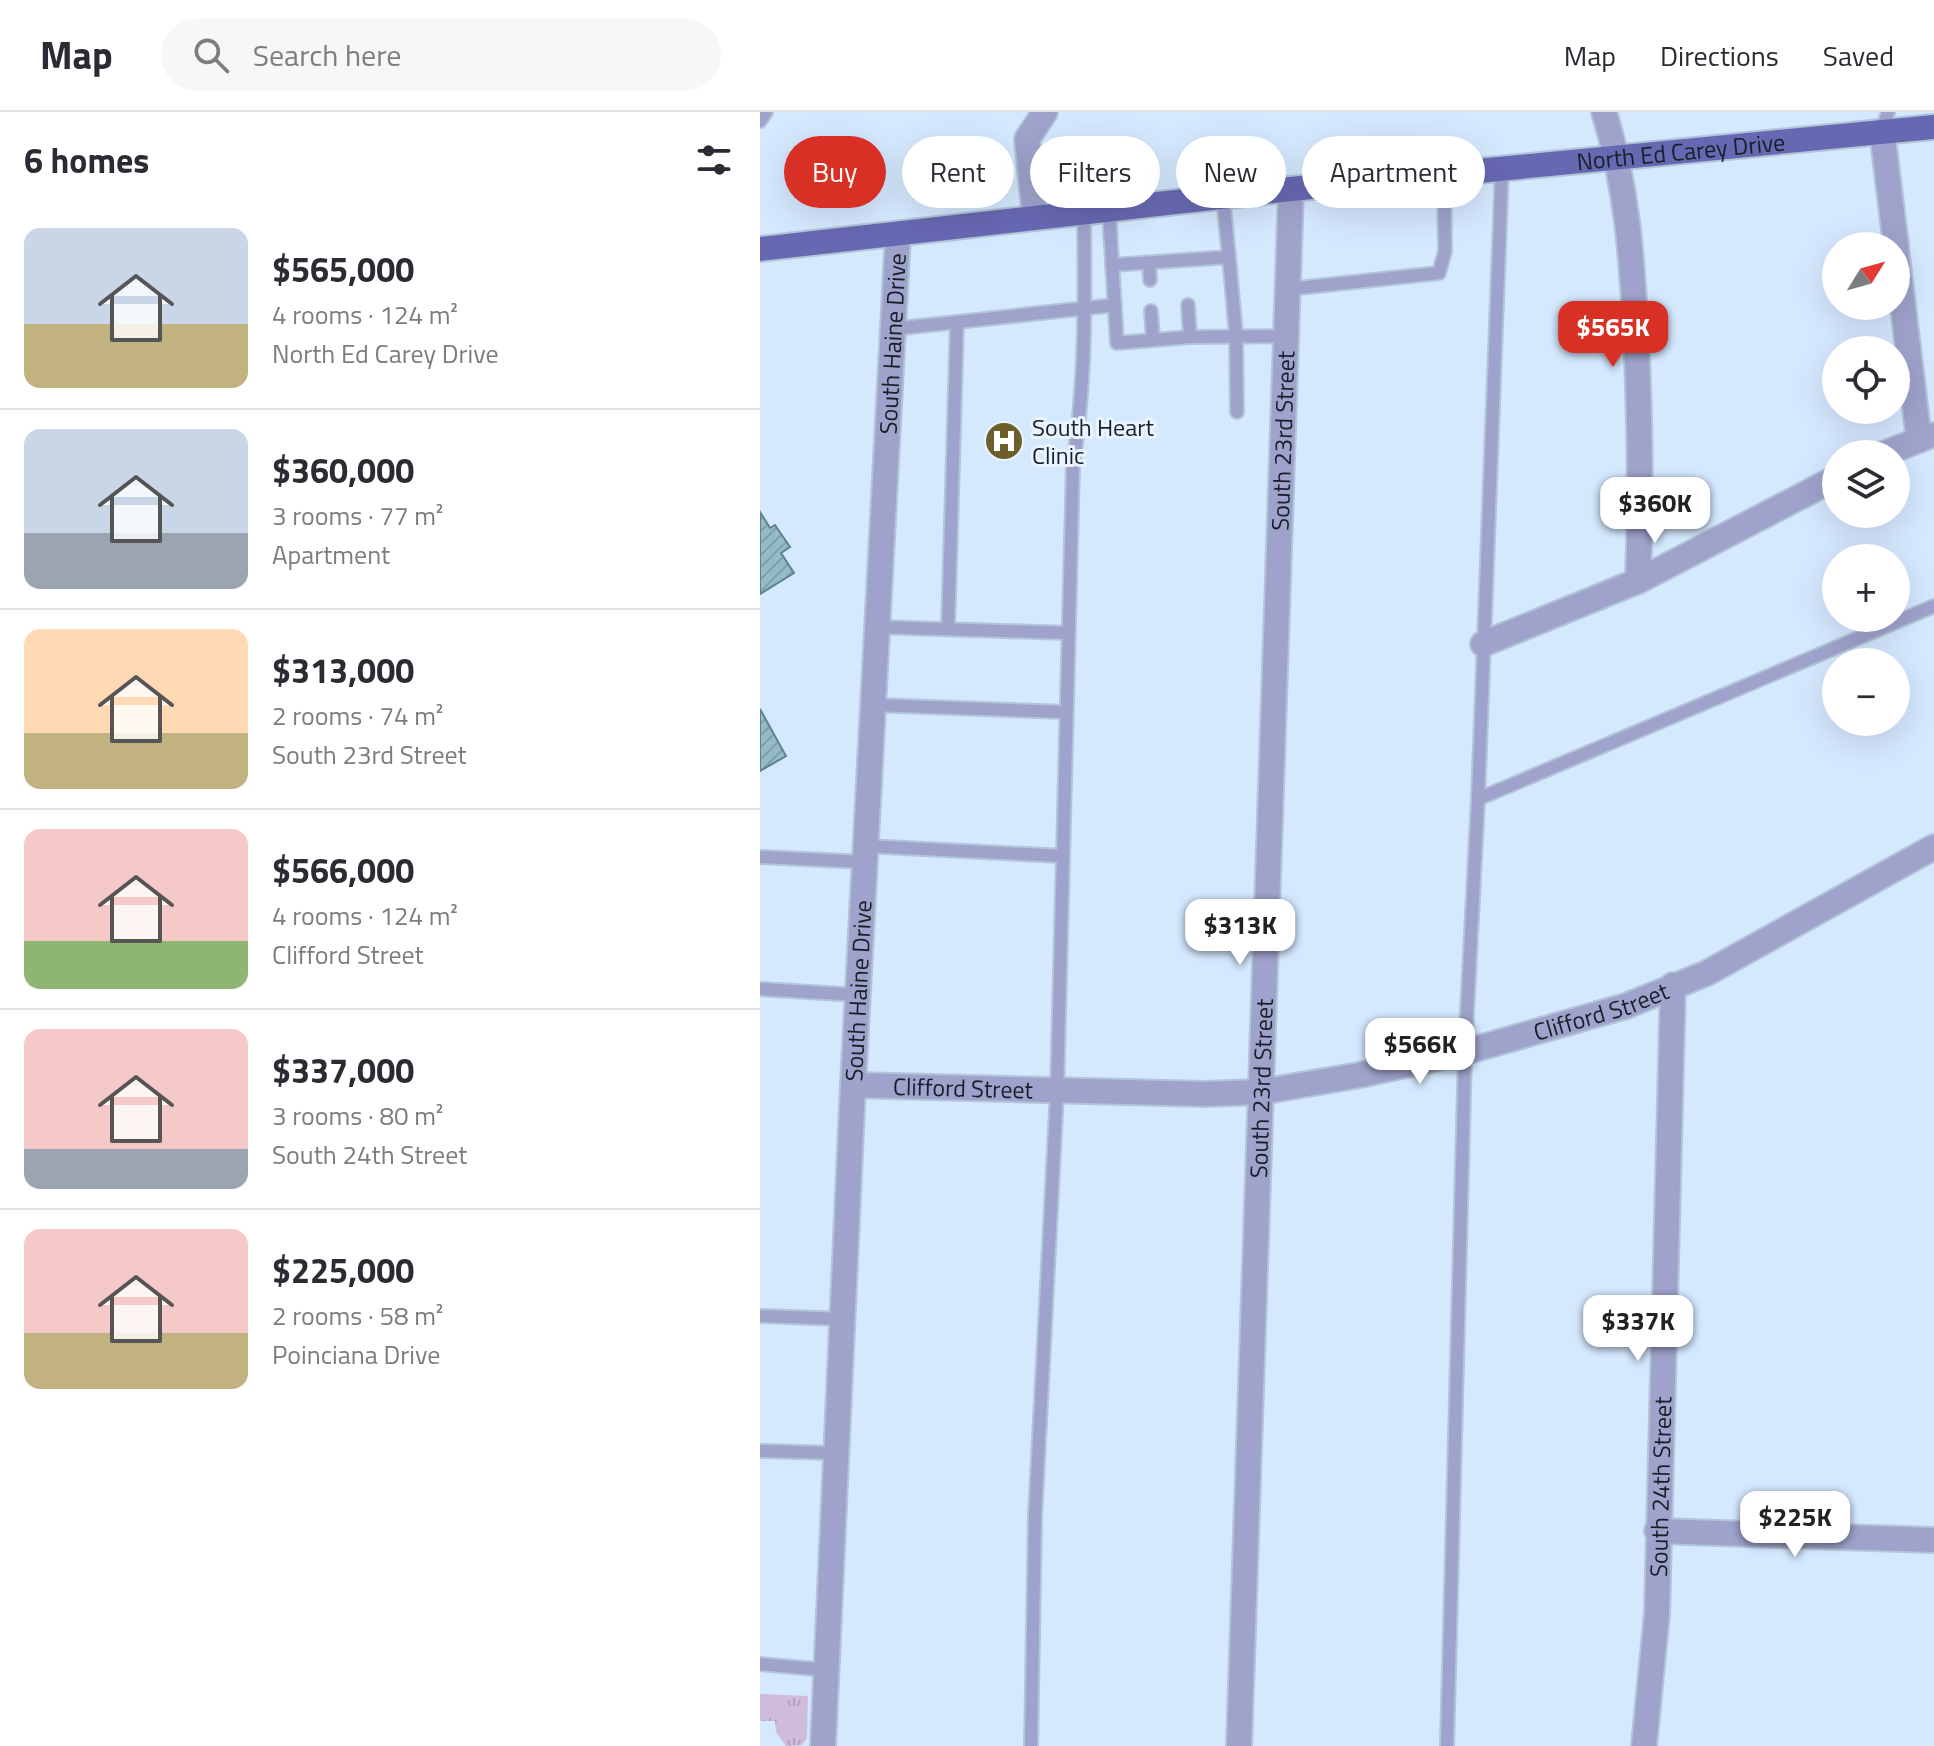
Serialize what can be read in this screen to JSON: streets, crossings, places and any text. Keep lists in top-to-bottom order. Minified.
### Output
{"streets":{"main road":["North Ed Carey Drive"],"street":["South Haine Drive","South 23rd Street","Clifford Street","South 24th Street"]},"crossings":[["North Ed Carey Drive","South Haine Drive"],["North Ed Carey Drive","South 23rd Street"],["South Haine Drive","Clifford Street"],["South 23rd Street","Clifford Street"],["Clifford Street","South 24th Street"]],"places":{"hospital":["South Heart Clinic"]},"north":"top right","page":{"header":"Map","search":"Search here","nav":["Map","Directions","Saved"],"heading":"6 homes","chip":["Buy","Rent","Filters","New","Apartment"],"list":[{"name":"$565,000","note":"4 rooms · 124 m² · North Ed Carey Drive"},{"name":"$360,000","note":"3 rooms · 77 m² · Apartment"},{"name":"$313,000","note":"2 rooms · 74 m² · South 23rd Street"},{"name":"$566,000","note":"4 rooms · 124 m² · Clifford Street"},{"name":"$337,000","note":"3 rooms · 80 m² · South 24th Street"},{"name":"$225,000","note":"2 rooms · 58 m² · Poinciana Drive"}],"map_buttons":["+","−"],"price":["$565K","$360K","$313K","$566K","$337K","$225K"]}}
